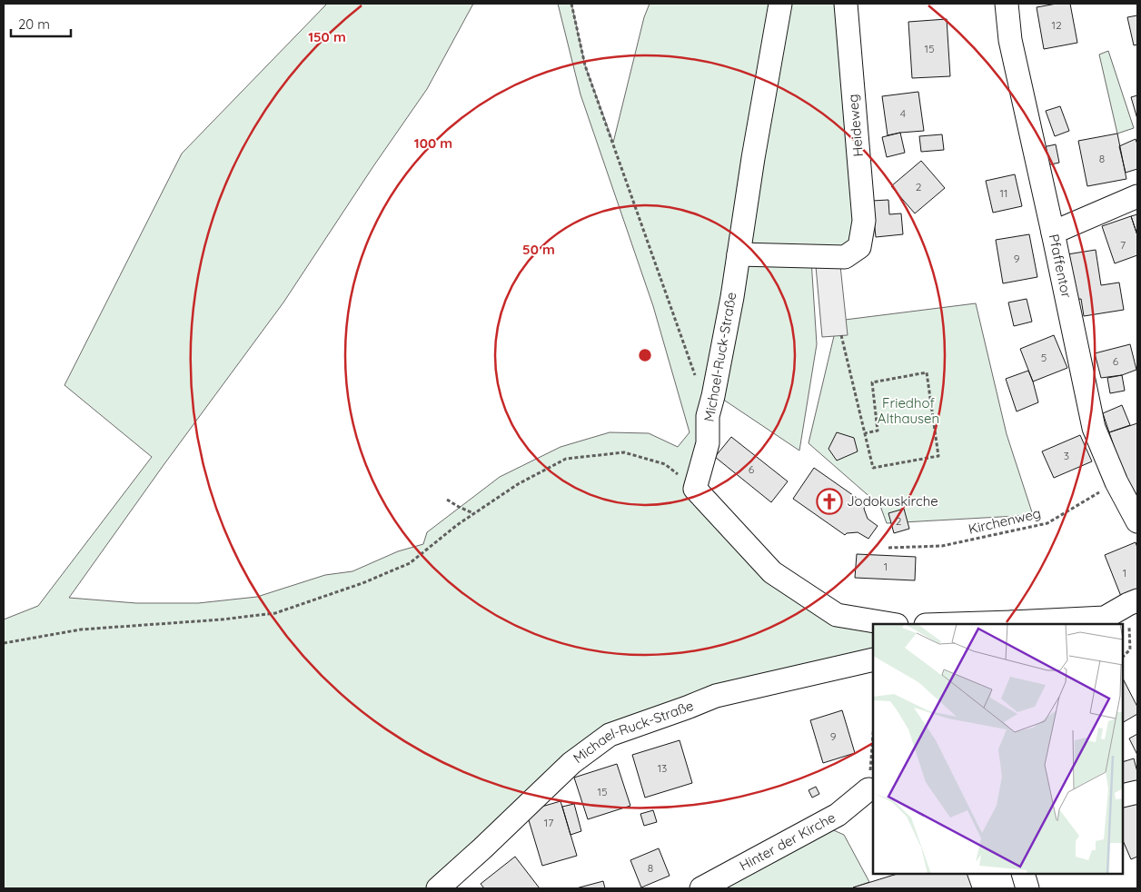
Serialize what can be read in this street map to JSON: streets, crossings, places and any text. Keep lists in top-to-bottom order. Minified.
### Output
{"streets":{"street":["Heideweg","Pfaffentor","Michael-Ruck-Straße","Hinter der Kirche"],"path":["Kirchenweg"]},"crossings":[["Heideweg","Michael-Ruck-Straße"],["Pfaffentor","Kirchenweg"]],"parks":["Friedhof Althausen"],"places":{"church":["Jodokuskirche"]},"house_numbers":["12","15","4","8","2","11","7","9","5","6","3","6","2","1","1","9","13","15","17","8"],"scale_bar":"20 m","rings":["150 m","100 m","50 m"]}
